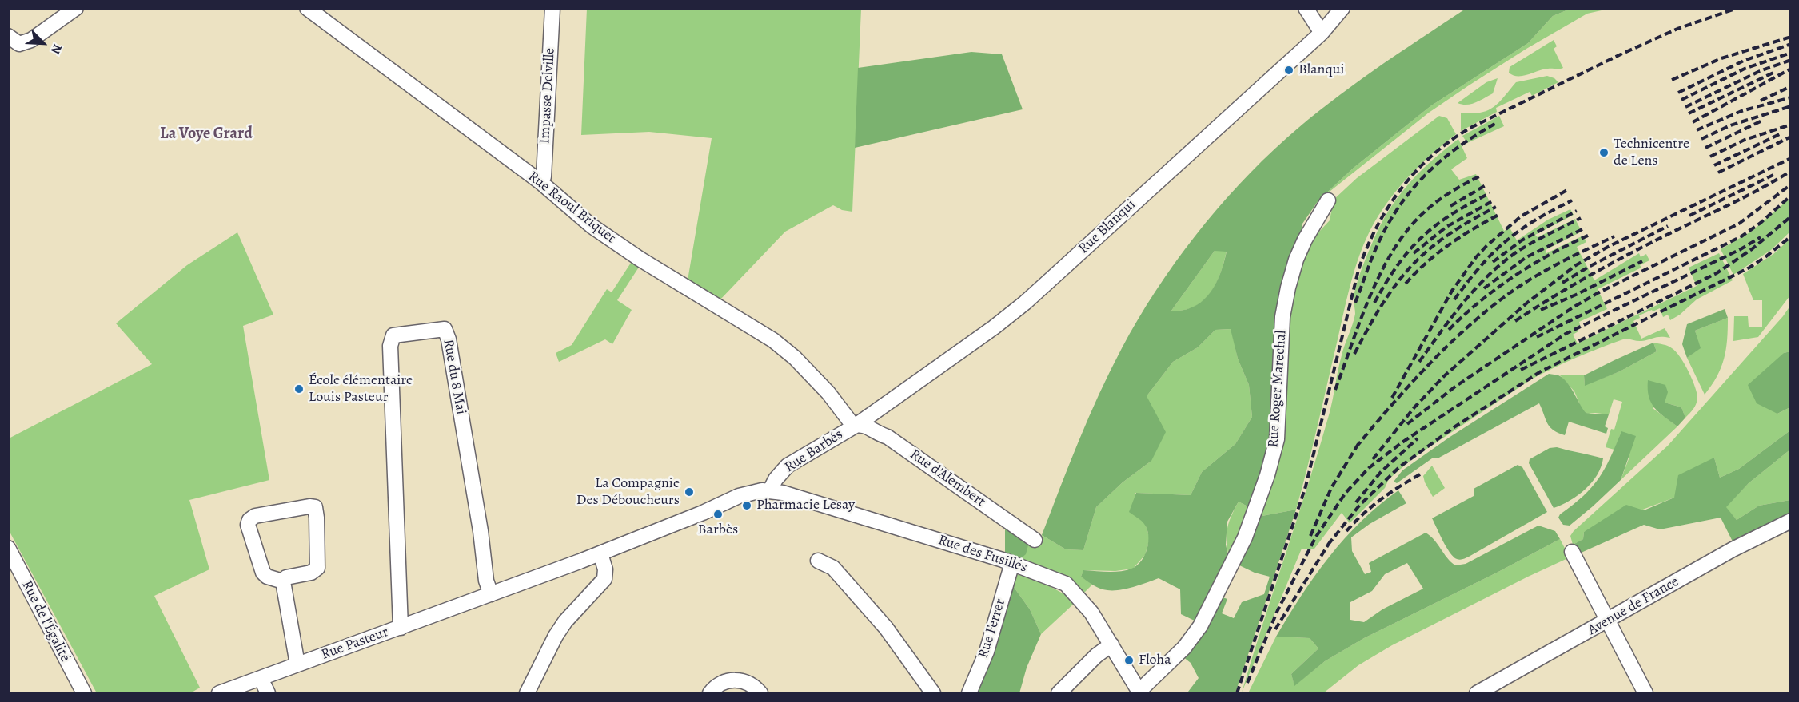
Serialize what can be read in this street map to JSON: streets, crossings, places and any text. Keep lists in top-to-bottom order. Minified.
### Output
{"streets":{"street":["Impasse Delville","Rue Raoul Briquet","Rue Blanqui","Rue du 8 Mai","Rue Roger Marechal","Rue Barbés","Rue d'Alembert","Rue des Fusillés","Avenue de France","Rue de l'Égalité","Rue Ferrer","Rue Pasteur"]},"crossings":[["Impasse Delville","Rue Raoul Briquet"],["Rue Raoul Briquet","Rue Blanqui"],["Rue Raoul Briquet","Rue Barbés"],["Rue Raoul Briquet","Rue d'Alembert"],["Rue Blanqui","Rue Barbés"],["Rue Blanqui","Rue d'Alembert"],["Rue du 8 Mai","Rue Pasteur"],["Rue Roger Marechal","Rue des Fusillés"],["Rue Barbés","Rue d'Alembert"],["Rue Barbés","Rue des Fusillés"],["Rue Barbés","Rue Pasteur"],["Rue des Fusillés","Rue Ferrer"],["Rue des Fusillés","Rue Pasteur"]],"districts":["La Voye Grard"],"places":["Blanqui","Technicentre de Lens","École élémentaire Louis Pasteur","La Compagnie Des Déboucheurs","Pharmacie Lesay","Barbès","Floha"],"north":"bottom right"}
